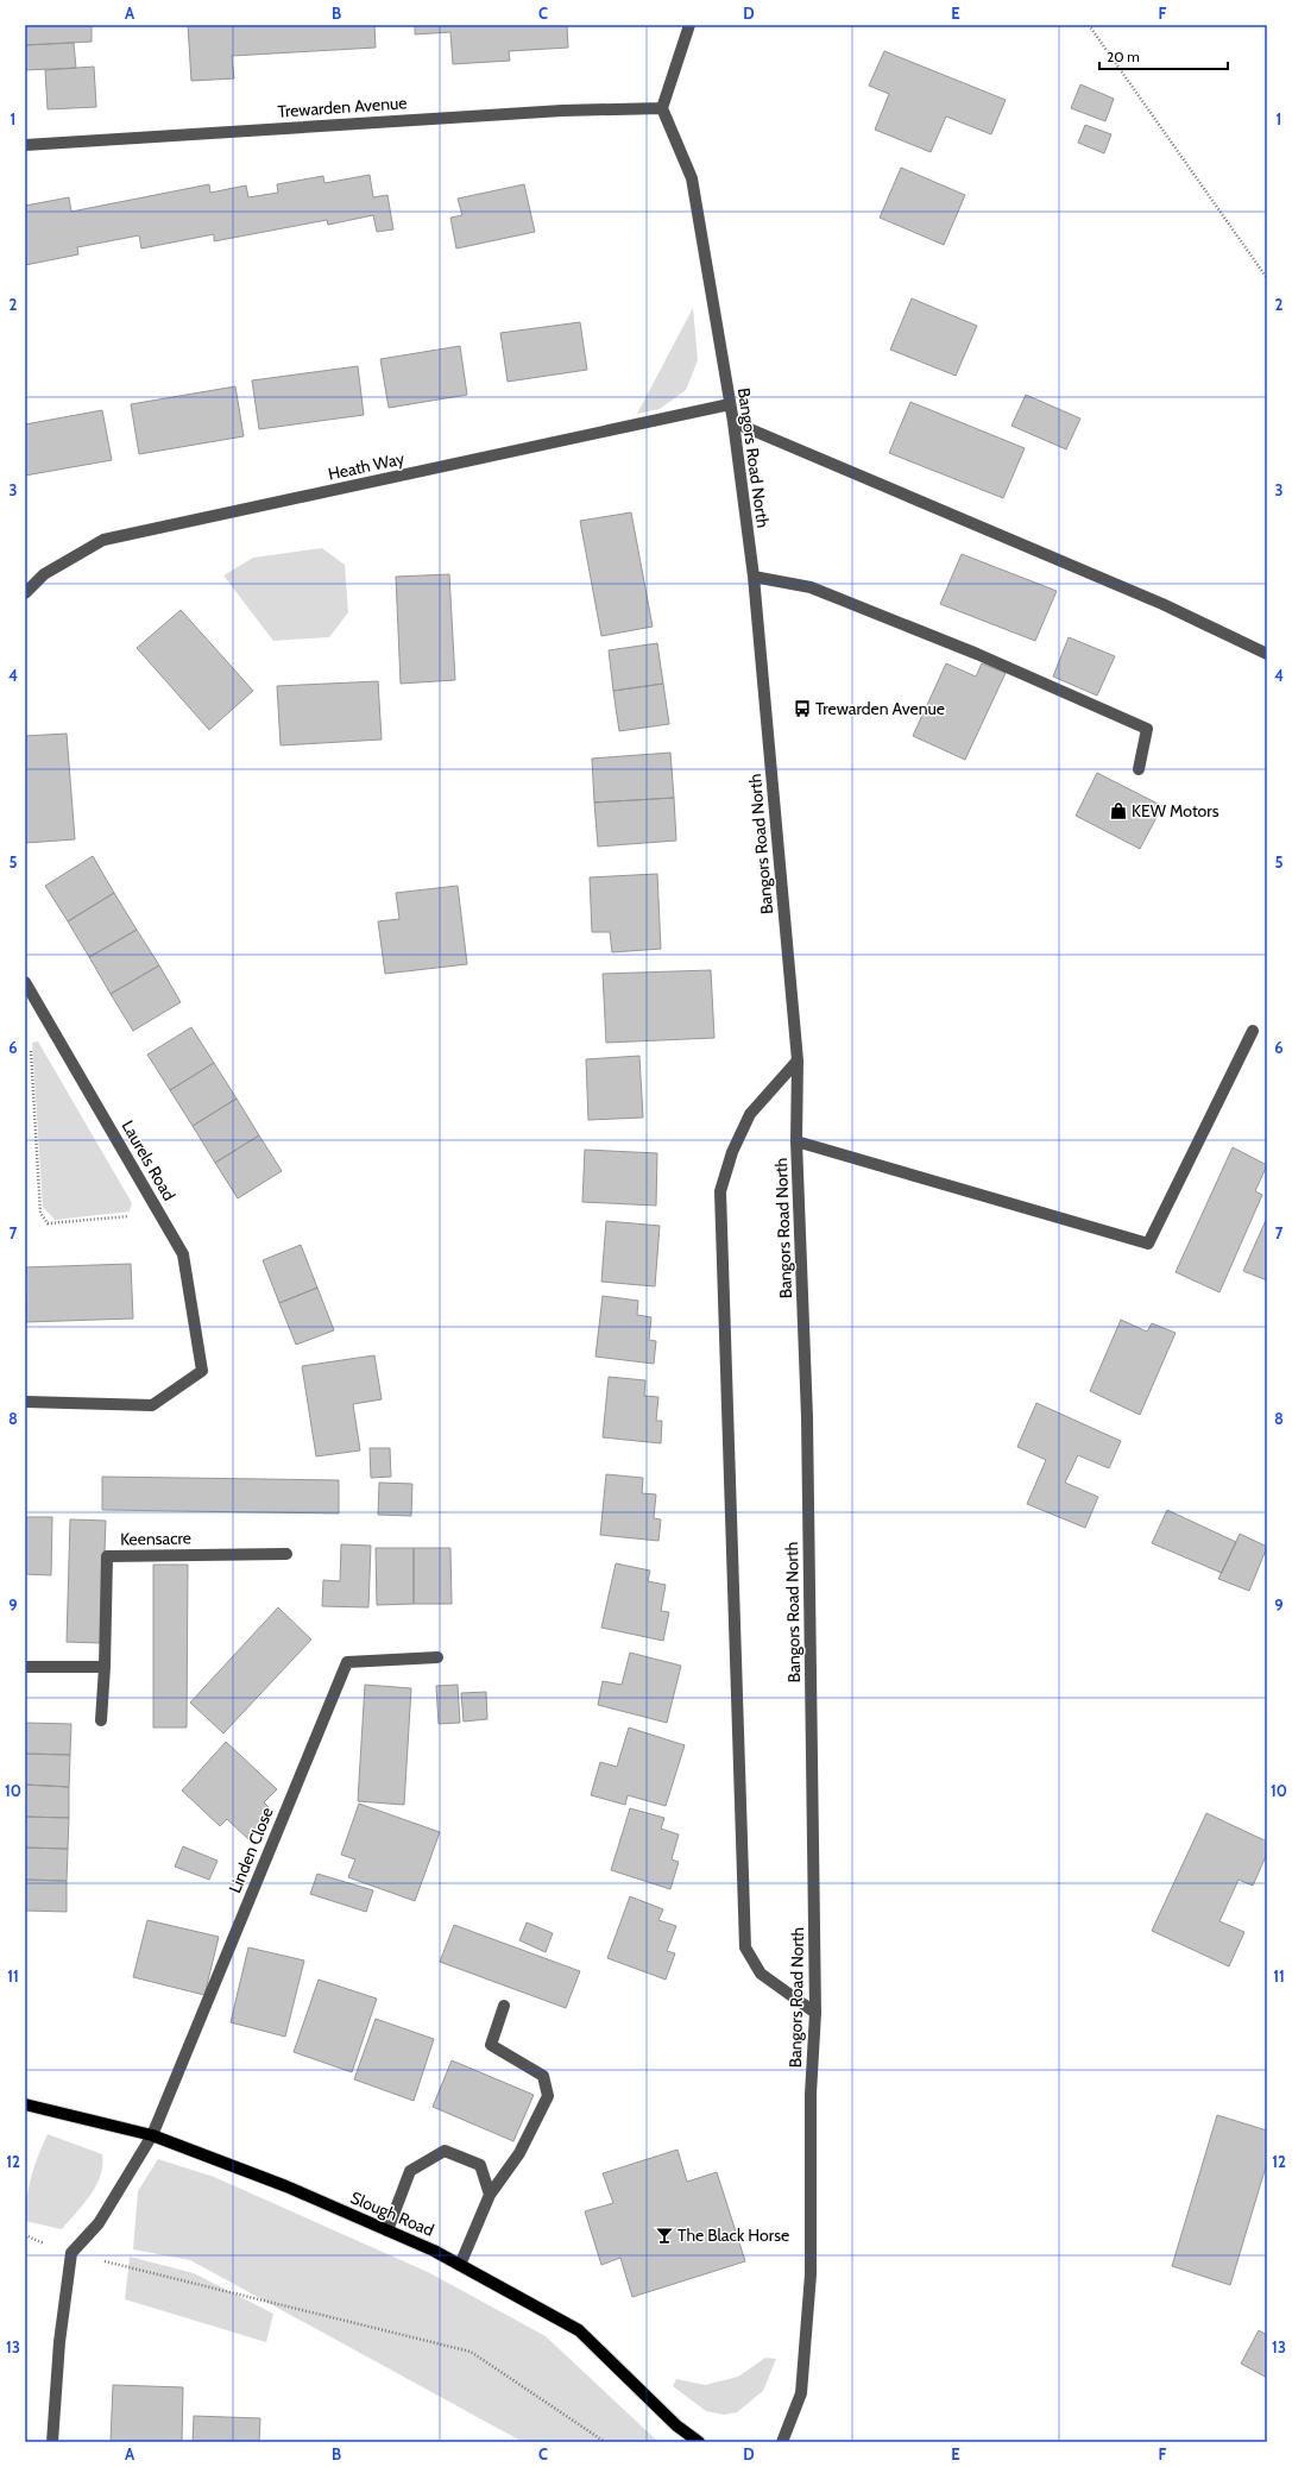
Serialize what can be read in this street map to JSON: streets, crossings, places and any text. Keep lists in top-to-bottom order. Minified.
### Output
{"streets":{"main road":["Slough Road"],"street":["Trewarden Avenue","Bangors Road North","Heath Way","Laurels Road","Keensacre","Linden Close"]},"crossings":[["Trewarden Avenue","Bangors Road North"],["Bangors Road North","Heath Way"],["Linden Close","Slough Road"]],"places":{"bus stop":["Trewarden Avenue"],"shop":["KEW Motors"],"bar":["The Black Horse"]},"scale_bar":"20 m","grid":{"columns":["A","B","C","D","E","F"],"rows":["1","2","3","4","5","6","7","8","9","10","11","12","13"]}}
